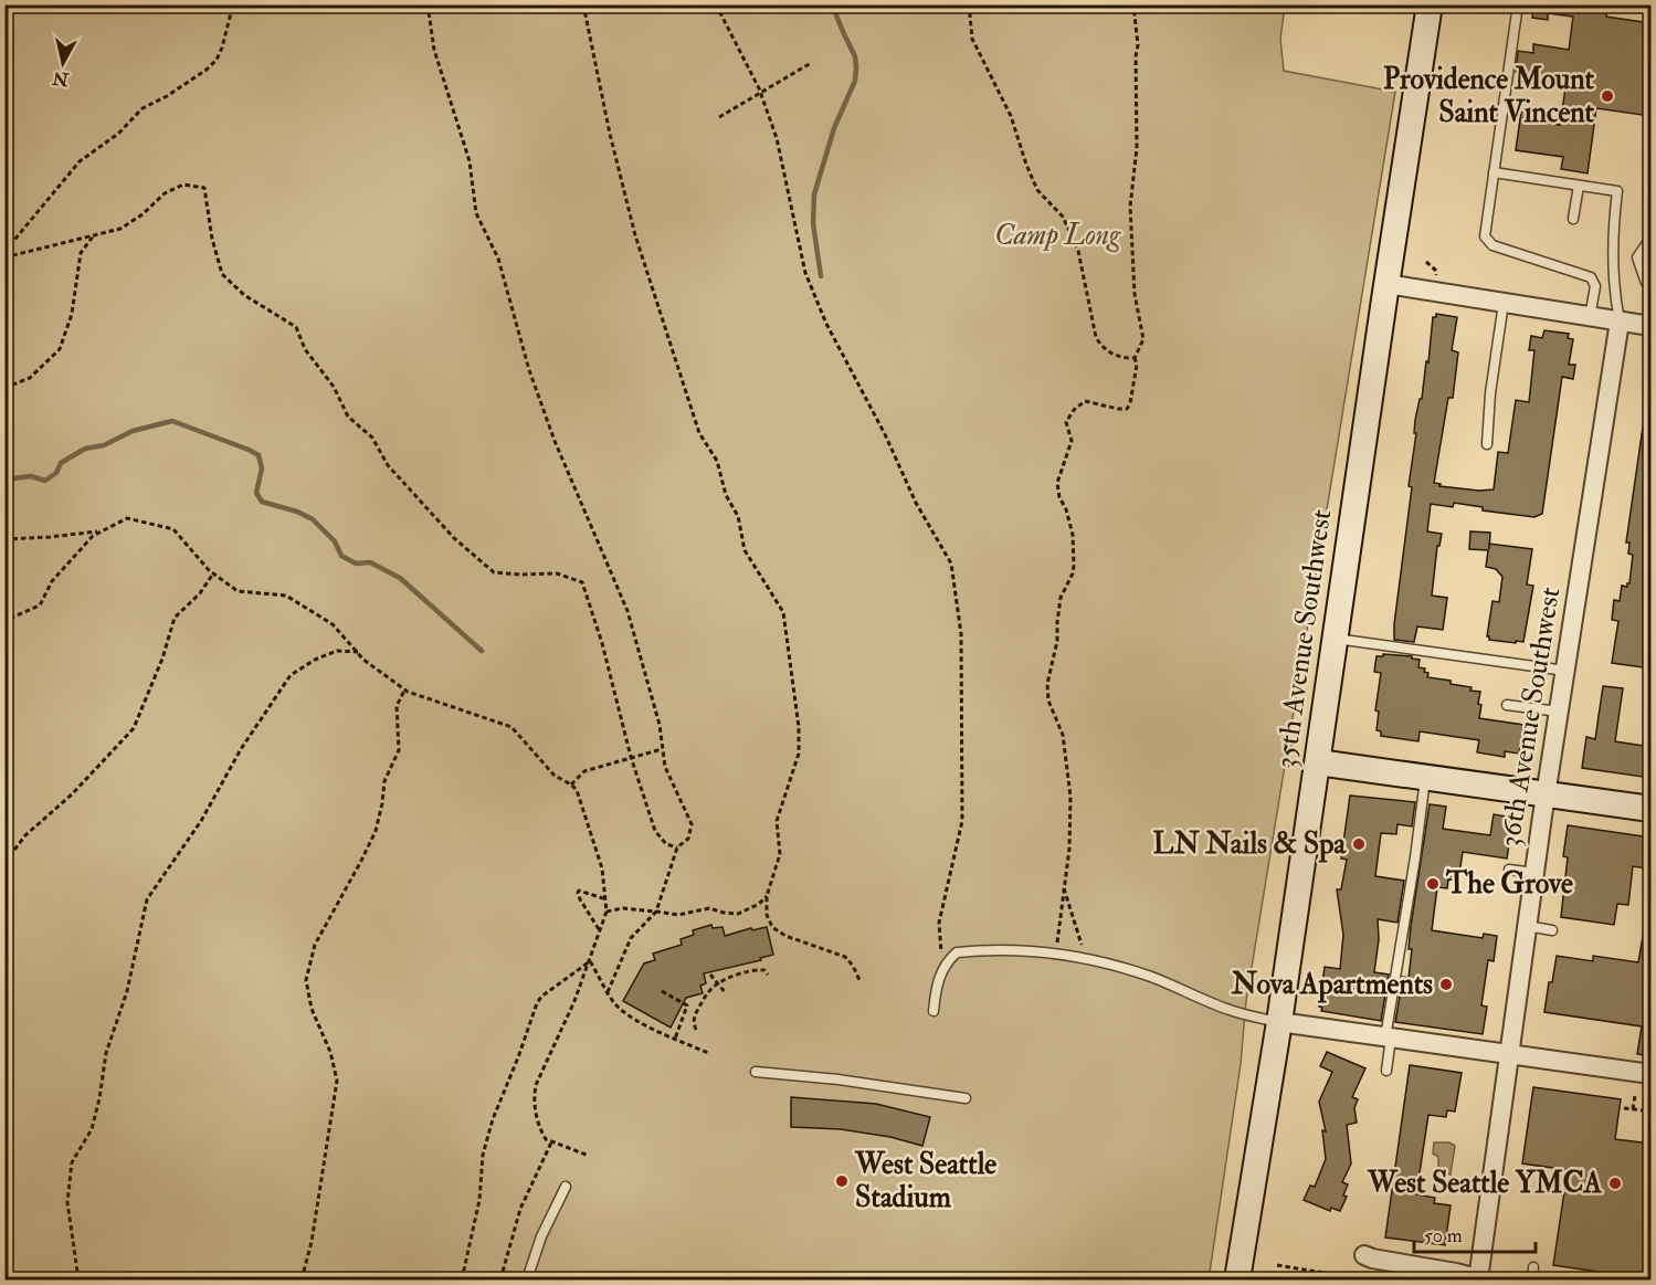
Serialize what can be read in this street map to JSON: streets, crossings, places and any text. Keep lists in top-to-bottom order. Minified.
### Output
{"streets":{"main road":["35th Avenue Southwest"],"street":["36th Avenue Southwest"]},"parks":["Camp Long"],"places":["Providence Mount Saint Vincent","LN Nails & Spa","The Grove","Nova Apartments","West Seattle Stadium","West Seattle YMCA"],"scale_bar":"50 m","north":"bottom"}
